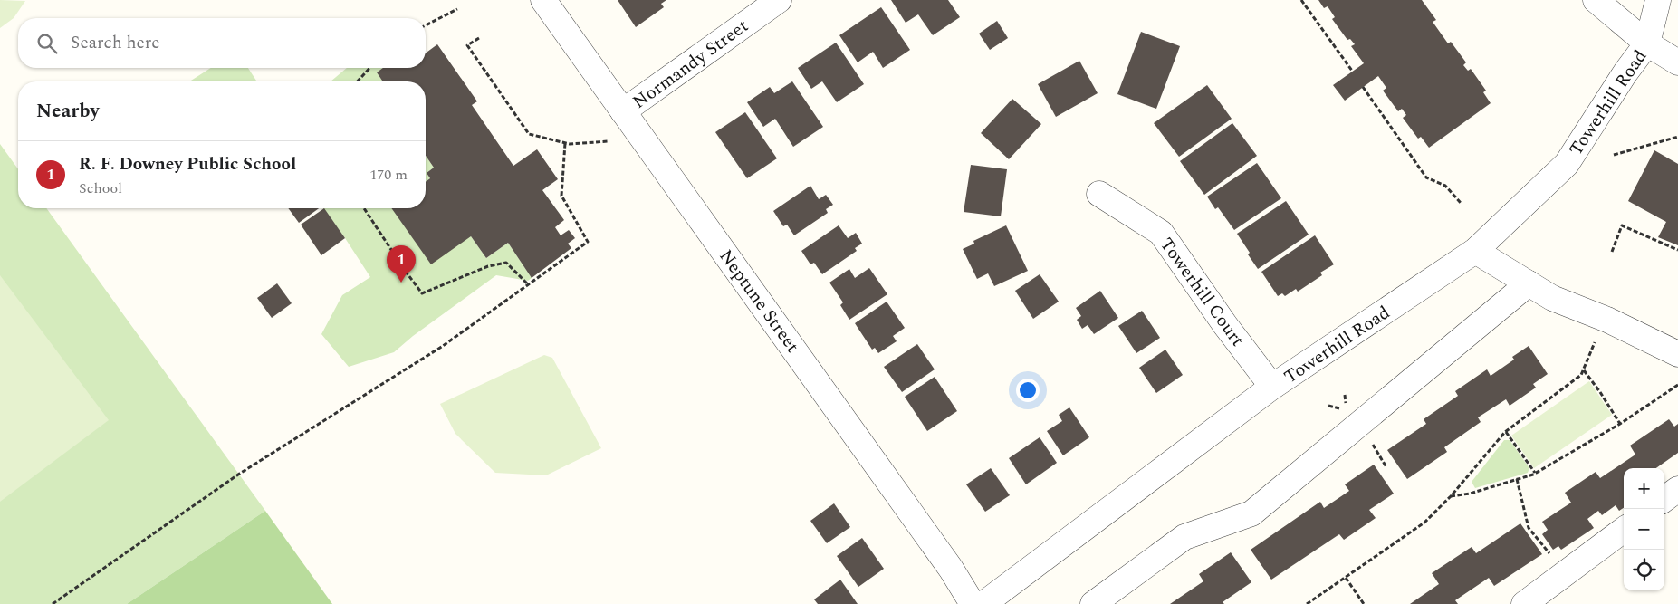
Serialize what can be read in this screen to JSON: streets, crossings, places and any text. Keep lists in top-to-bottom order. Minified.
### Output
{"streets":{"street":["Normandy Street","Towerhill Road","Towerhill Court","Neptune Street"]},"crossings":[["Normandy Street","Neptune Street"],["Towerhill Road","Towerhill Court"]],"page":{"search":"Search here","heading":"Nearby","list":[{"mark":"1","name":"R. F. Downey Public School","note":"School","value":"170 m"}],"pins":"1","map_buttons":["+","−"]}}
